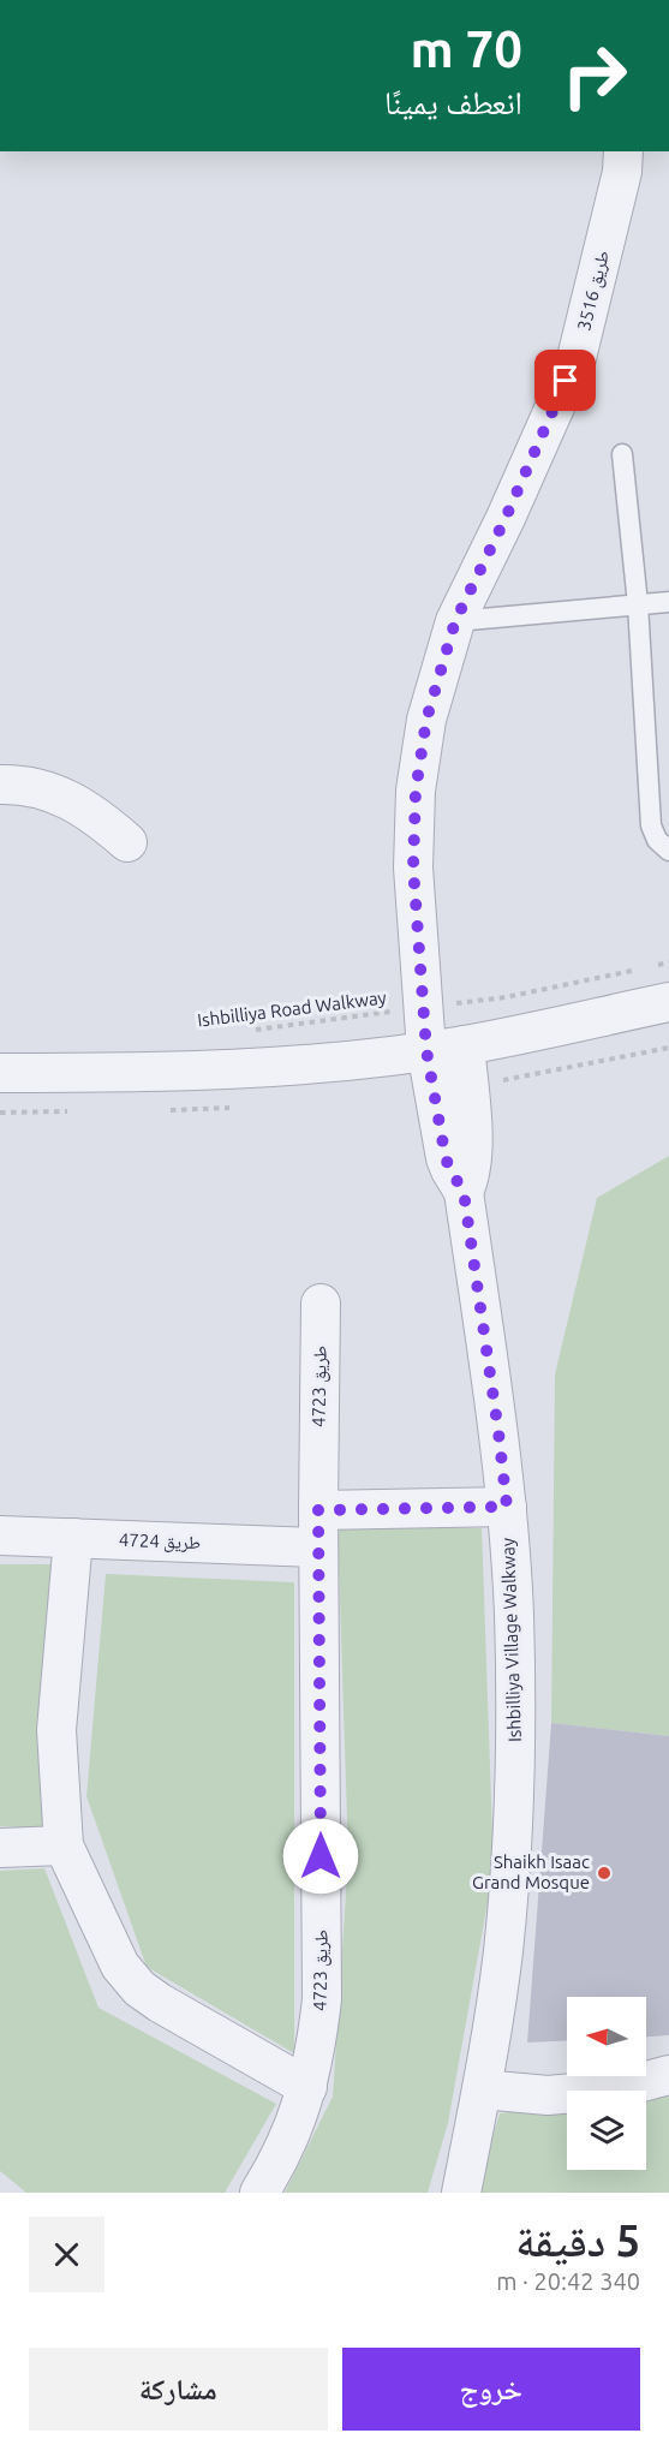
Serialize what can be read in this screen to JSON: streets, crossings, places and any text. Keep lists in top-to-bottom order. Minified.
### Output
{"streets":{"street":["طريق 3516","طريق 4723","طريق 4724","Ishbilliya Village Walkway"],"path":["Ishbilliya Road Walkway"]},"crossings":[["طريق 3516","Ishbilliya Road Walkway"],["طريق 3516","Ishbilliya Village Walkway"],["طريق 4723","طريق 4724"]],"places":["Shaikh Isaac Grand Mosque"],"north":"left","page":{"turn":["70 m","انعطف يمينًا"],"heading":["5 دقيقة","340 m · 20:42"],"buttons":["خروج","مشاركة"]}}
